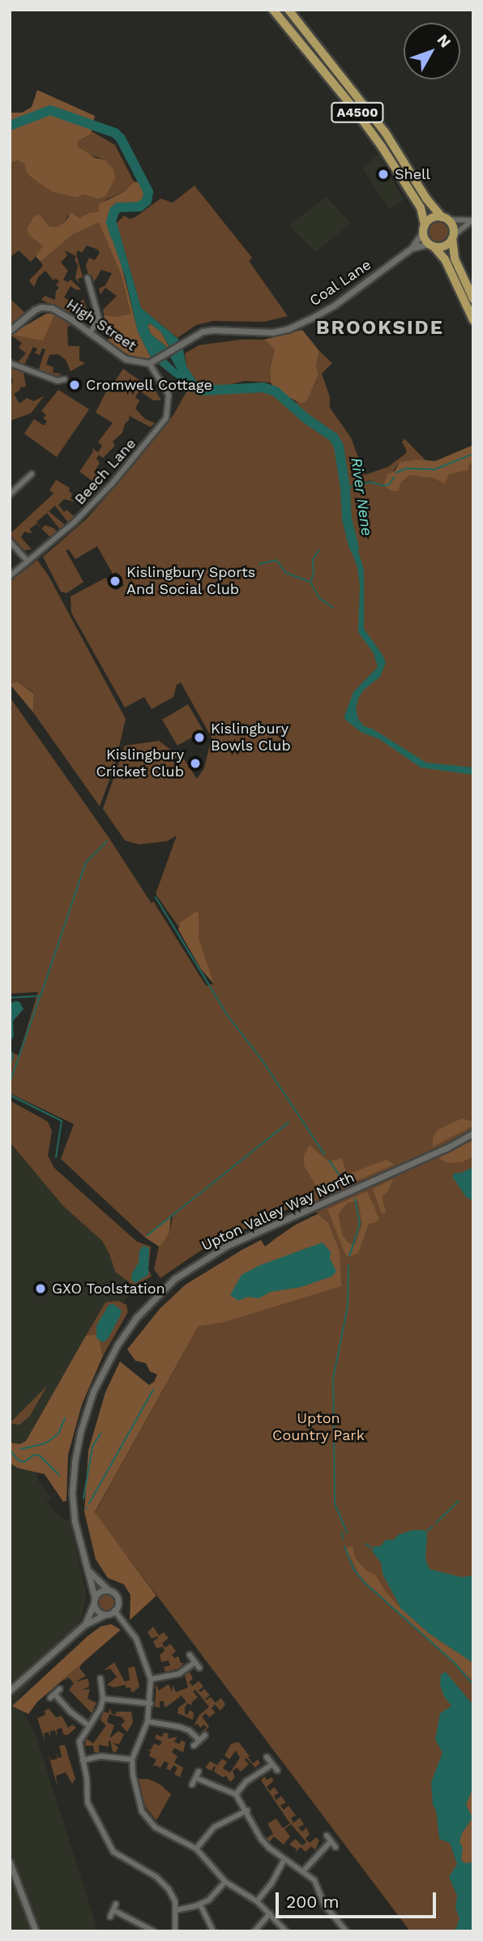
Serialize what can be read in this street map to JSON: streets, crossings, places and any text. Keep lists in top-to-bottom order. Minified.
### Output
{"streets":{"highway":["A4500"],"street":["Coal Lane","High Street","Beech Lane","Upton Valley Way North"]},"crossings":[["A4500","Coal Lane"],["Coal Lane","High Street"],["Coal Lane","Beech Lane"],["High Street","Beech Lane"]],"districts":["BROOKSIDE"],"water":["River Nene"],"parks":["Upton Country Park"],"places":["Shell","Cromwell Cottage","Kislingbury Sports And Social Club","Kislingbury Bowls Club","Kislingbury Cricket Club","GXO Toolstation"],"scale_bar":"200 m","north":"top right"}
